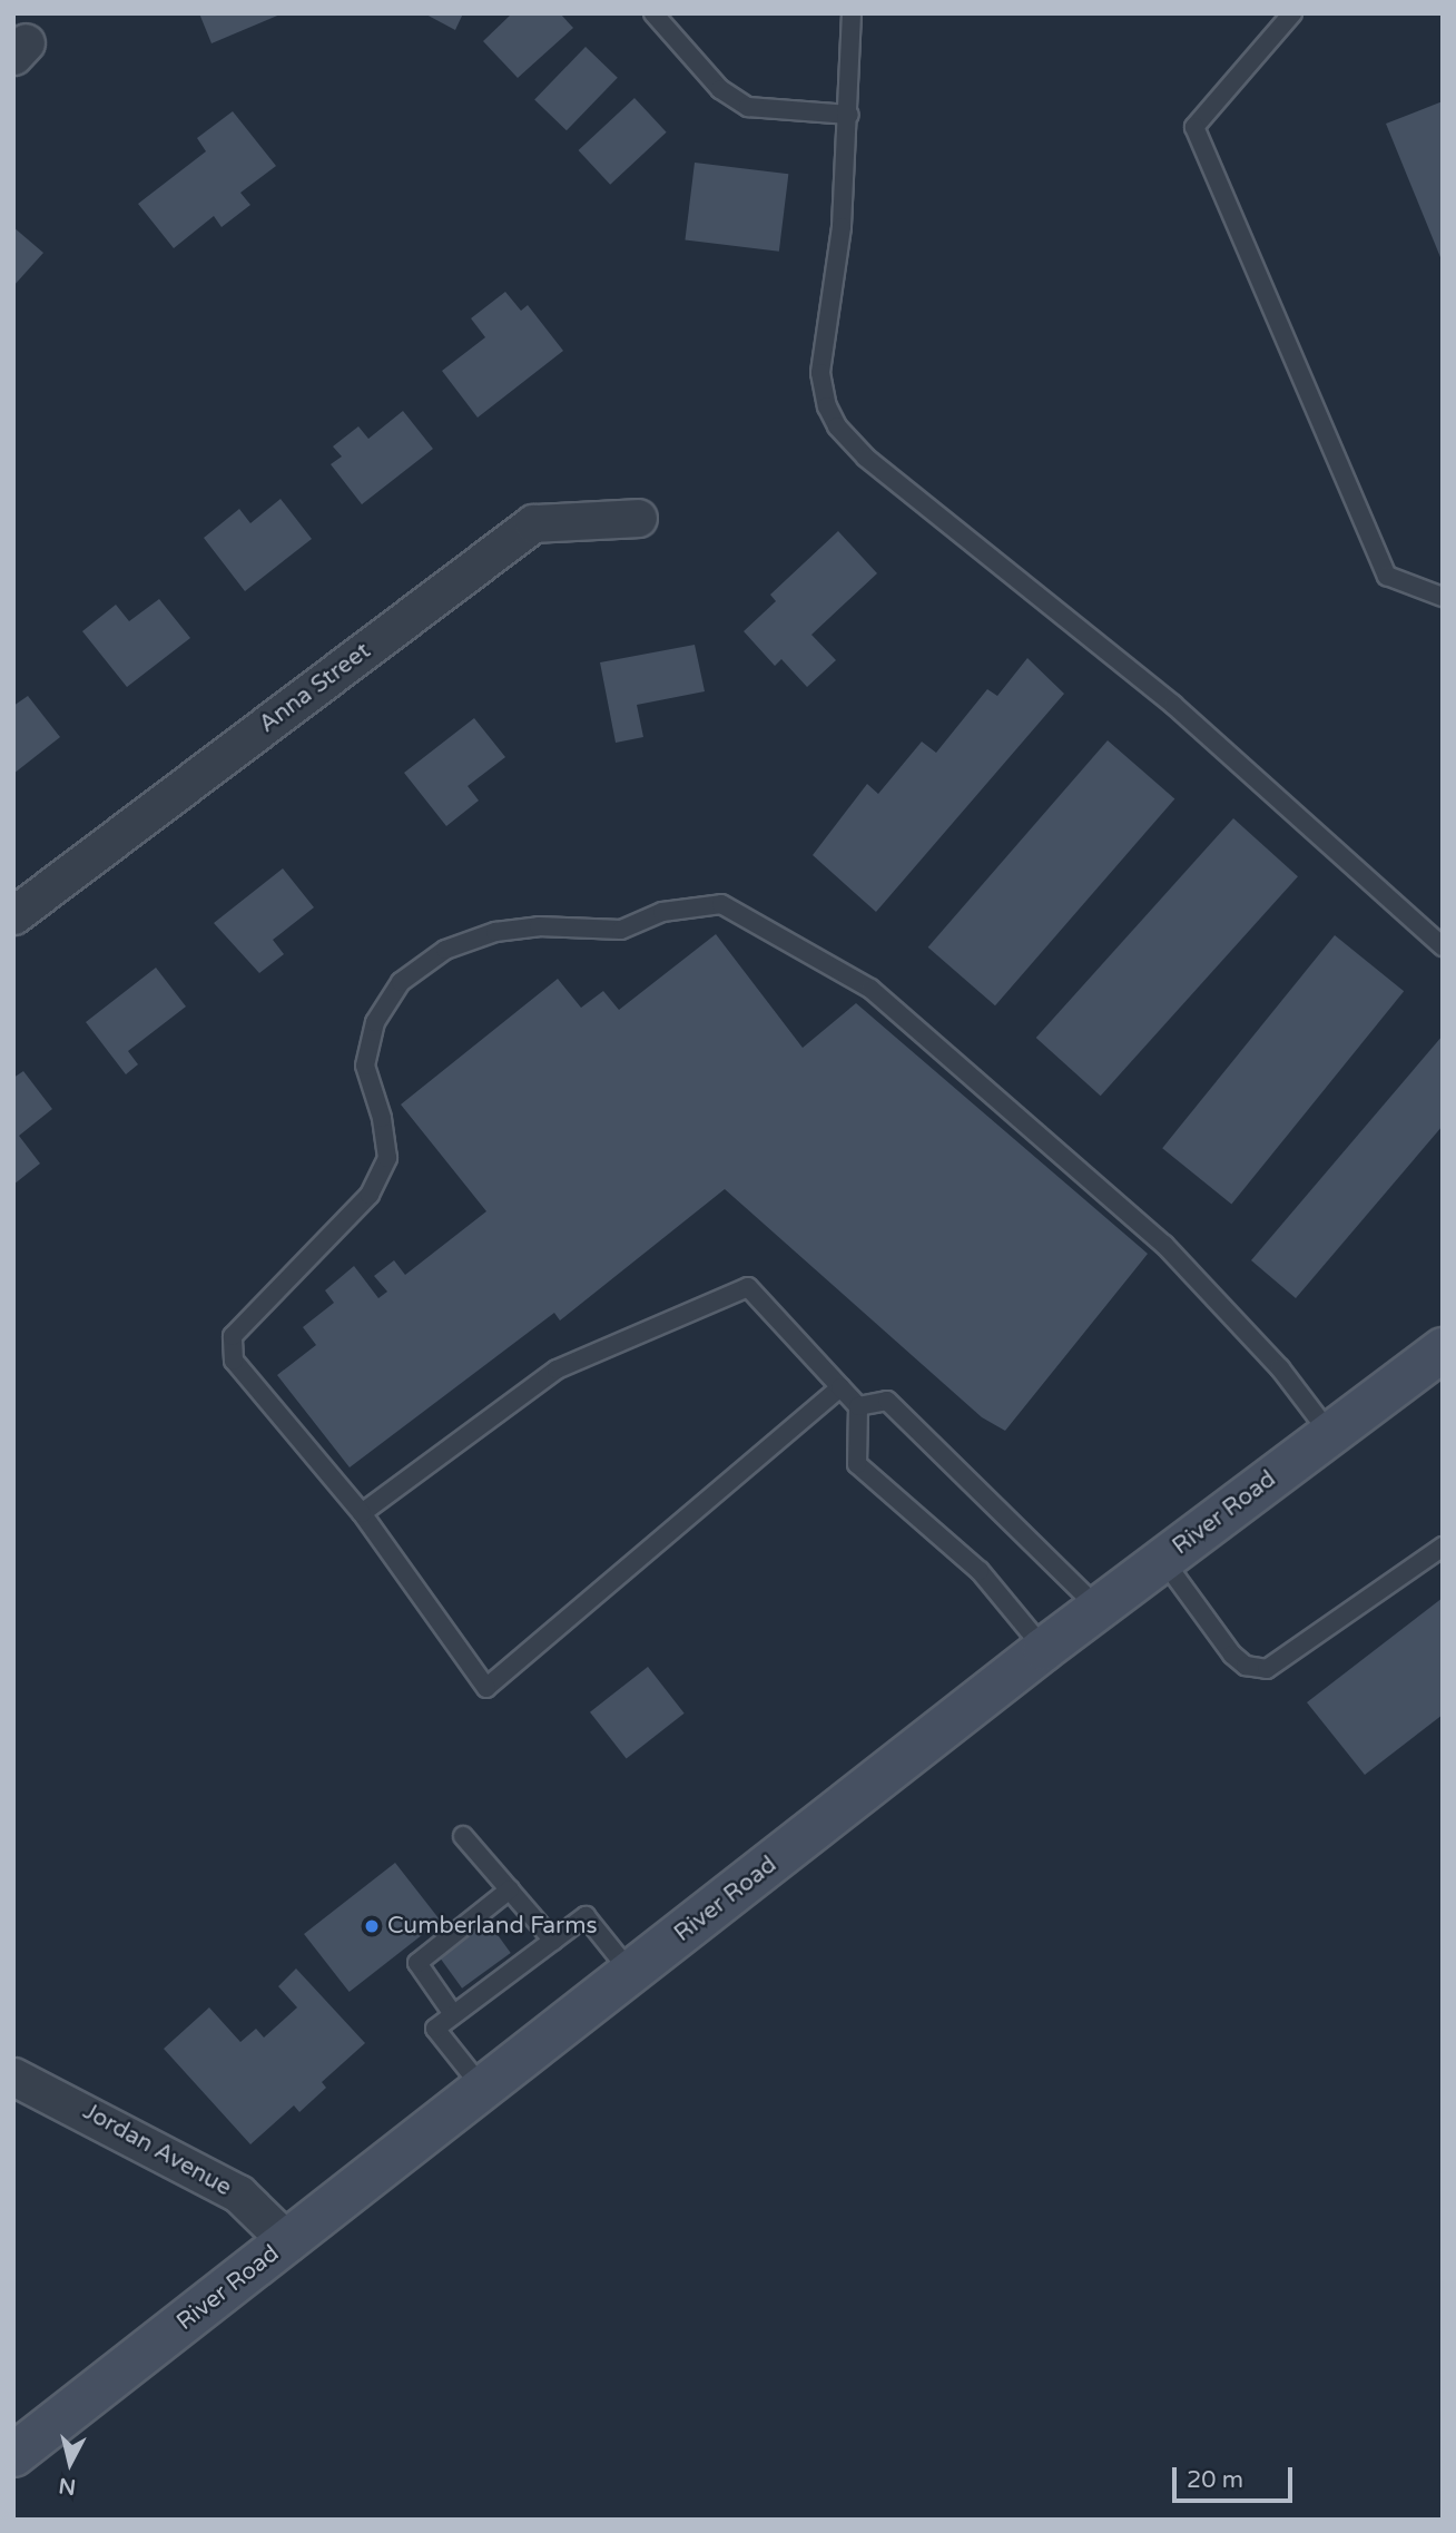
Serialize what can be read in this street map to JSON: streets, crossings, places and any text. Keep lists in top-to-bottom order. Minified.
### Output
{"streets":{"main road":["River Road"],"street":["Anna Street","Jordan Avenue"]},"crossings":[["River Road","Jordan Avenue"]],"places":["Cumberland Farms"],"scale_bar":"20 m","north":"bottom"}
